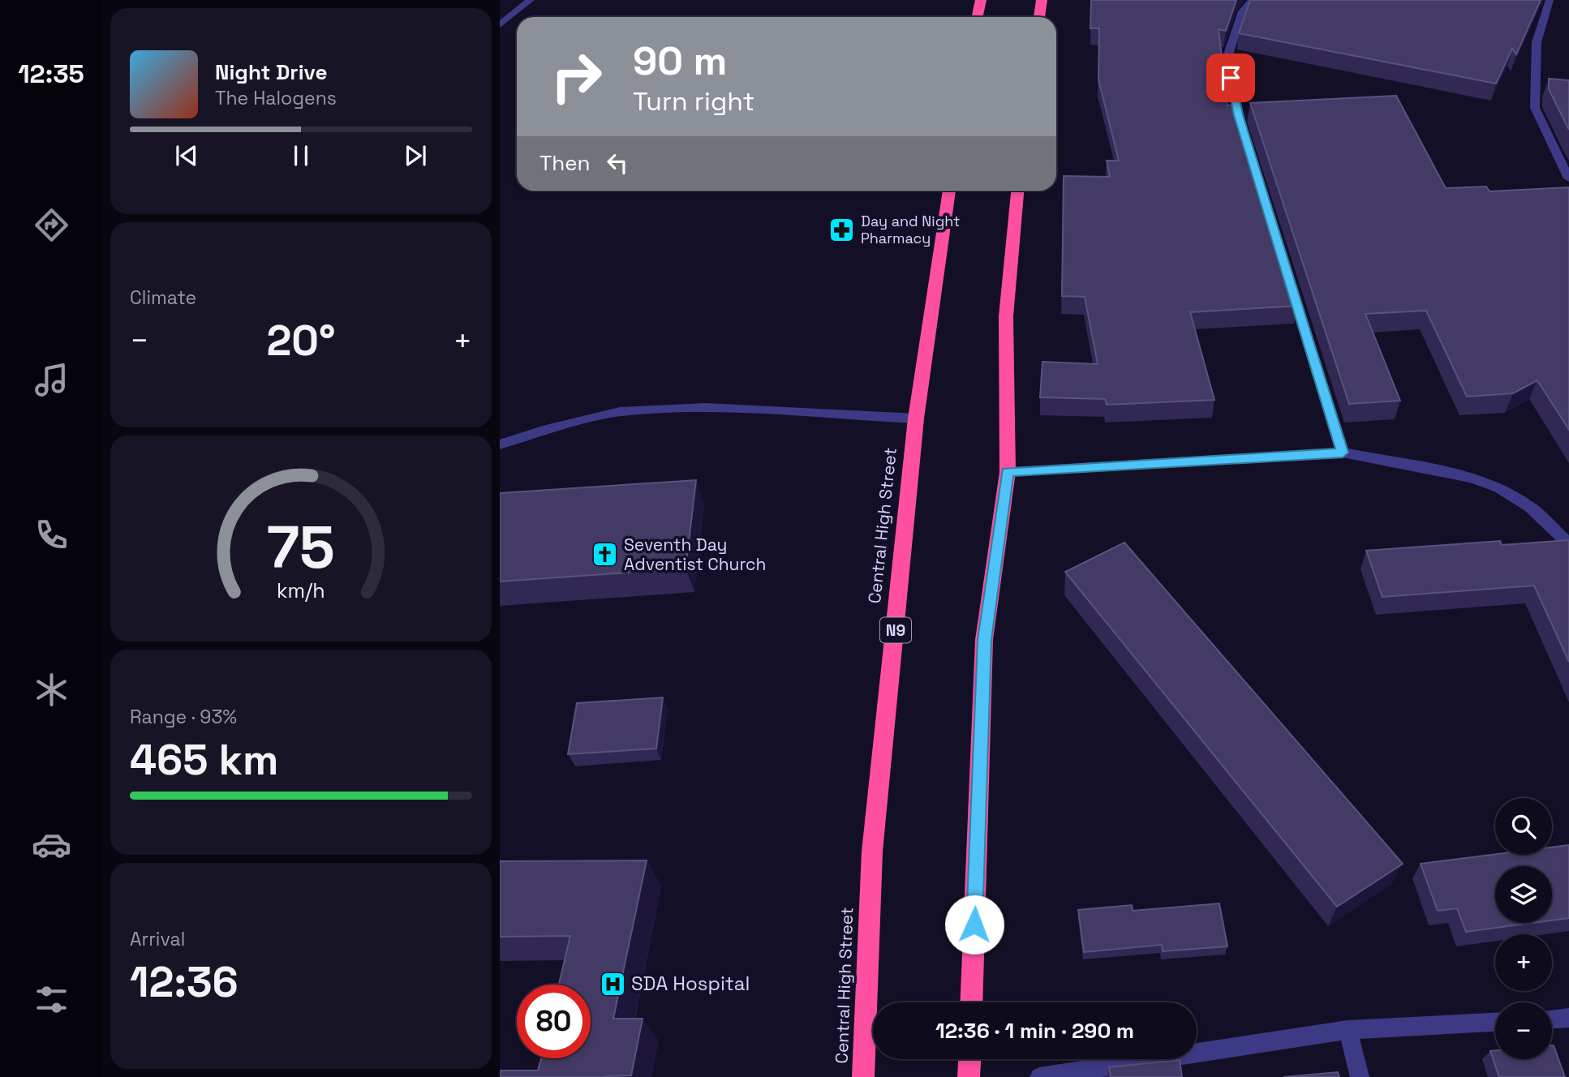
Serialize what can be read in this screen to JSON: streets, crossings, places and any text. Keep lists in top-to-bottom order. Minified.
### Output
{"streets":{"highway":["Central High Street","N9"]},"places":{"pharmacy":["Day and Night Pharmacy"],"church":["Seventh Day Adventist Church"],"hospital":["SDA Hospital"]},"page":{"tabs":"12:35","turn":["90 m","Turn right"],"song":["Night Drive","The Halogens"],"then":"Then","tile":["Climate",["Range · 93%","465 km"],["Arrival","12:36"]],"heat":["−","20°","+"],"map_buttons":["+","−"],"limit":"80","trip":"12:36 · 1 min · 290 m","gauge":["75","km/h"]}}
